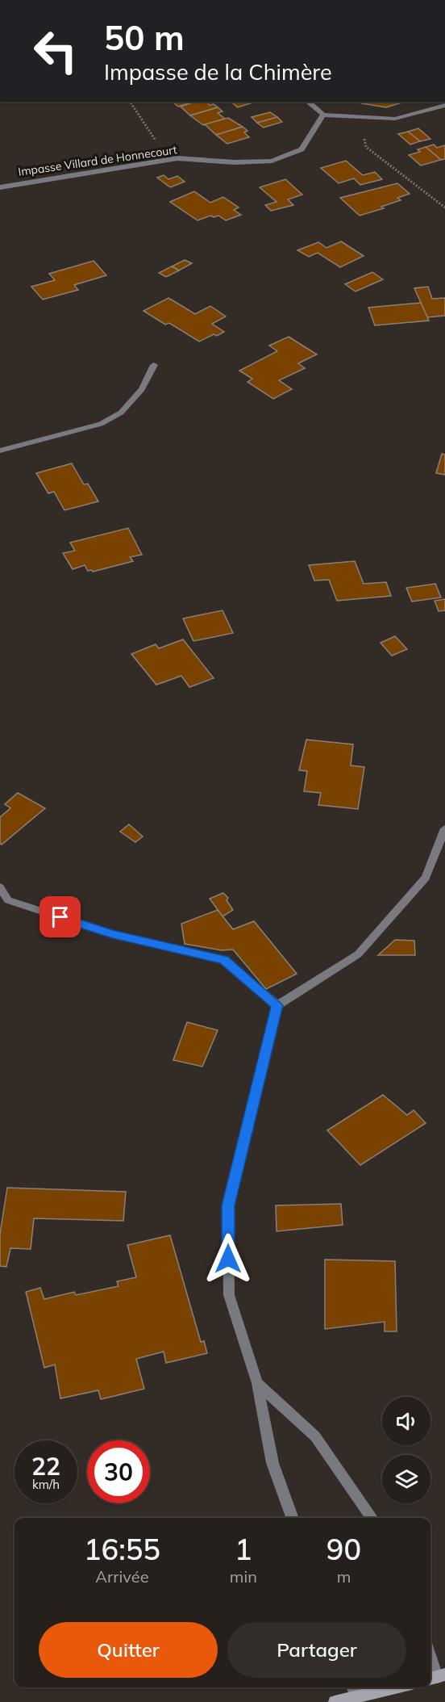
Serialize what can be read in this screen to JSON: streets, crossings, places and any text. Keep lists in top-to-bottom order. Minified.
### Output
{"streets":{"street":["Impasse Villard de Honnecourt"]},"page":{"turn":["50 m","Impasse de la Chimère"],"speed":"22 km/h","limit":"30","eta":["16:55","Arrivée","1","min","90","m"],"buttons":["Quitter","Partager"]}}
